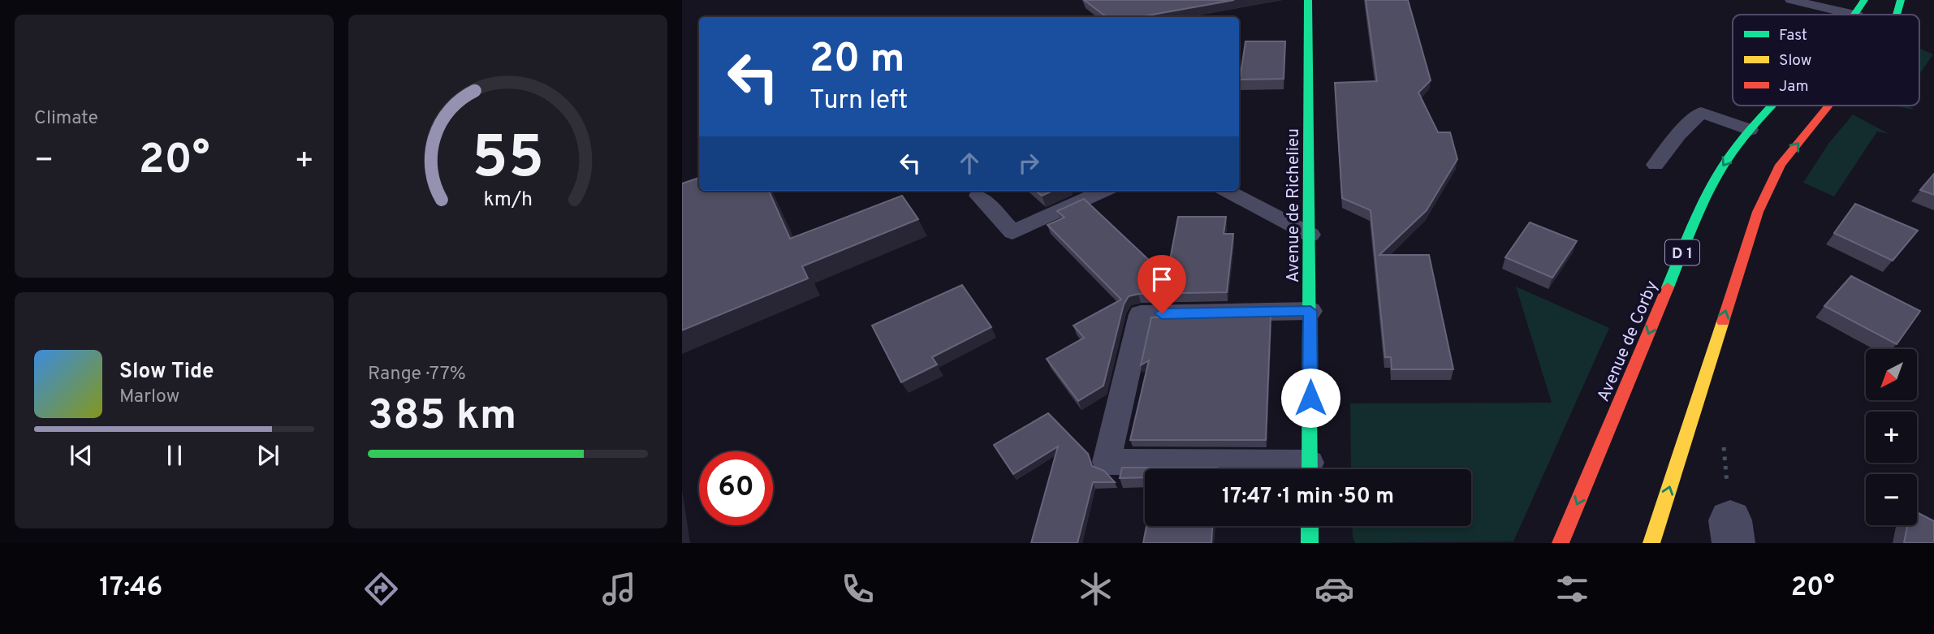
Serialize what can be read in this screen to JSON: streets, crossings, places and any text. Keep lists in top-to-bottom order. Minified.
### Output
{"streets":{"main road":["Avenue de Richelieu","D 1","Avenue de Corby"]},"legend":["Fast","Slow","Jam"],"north":"bottom left","page":{"tile":["Climate",["Range · 77%","385 km"]],"turn":["20 m","Turn left"],"heat":["−","20°","+"],"map_buttons":["+","−"],"song":["Slow Tide","Marlow"],"limit":"60","trip":"17:47 · 1 min · 50 m","tabs":["17:46","20°"],"gauge":["55","km/h"]}}
